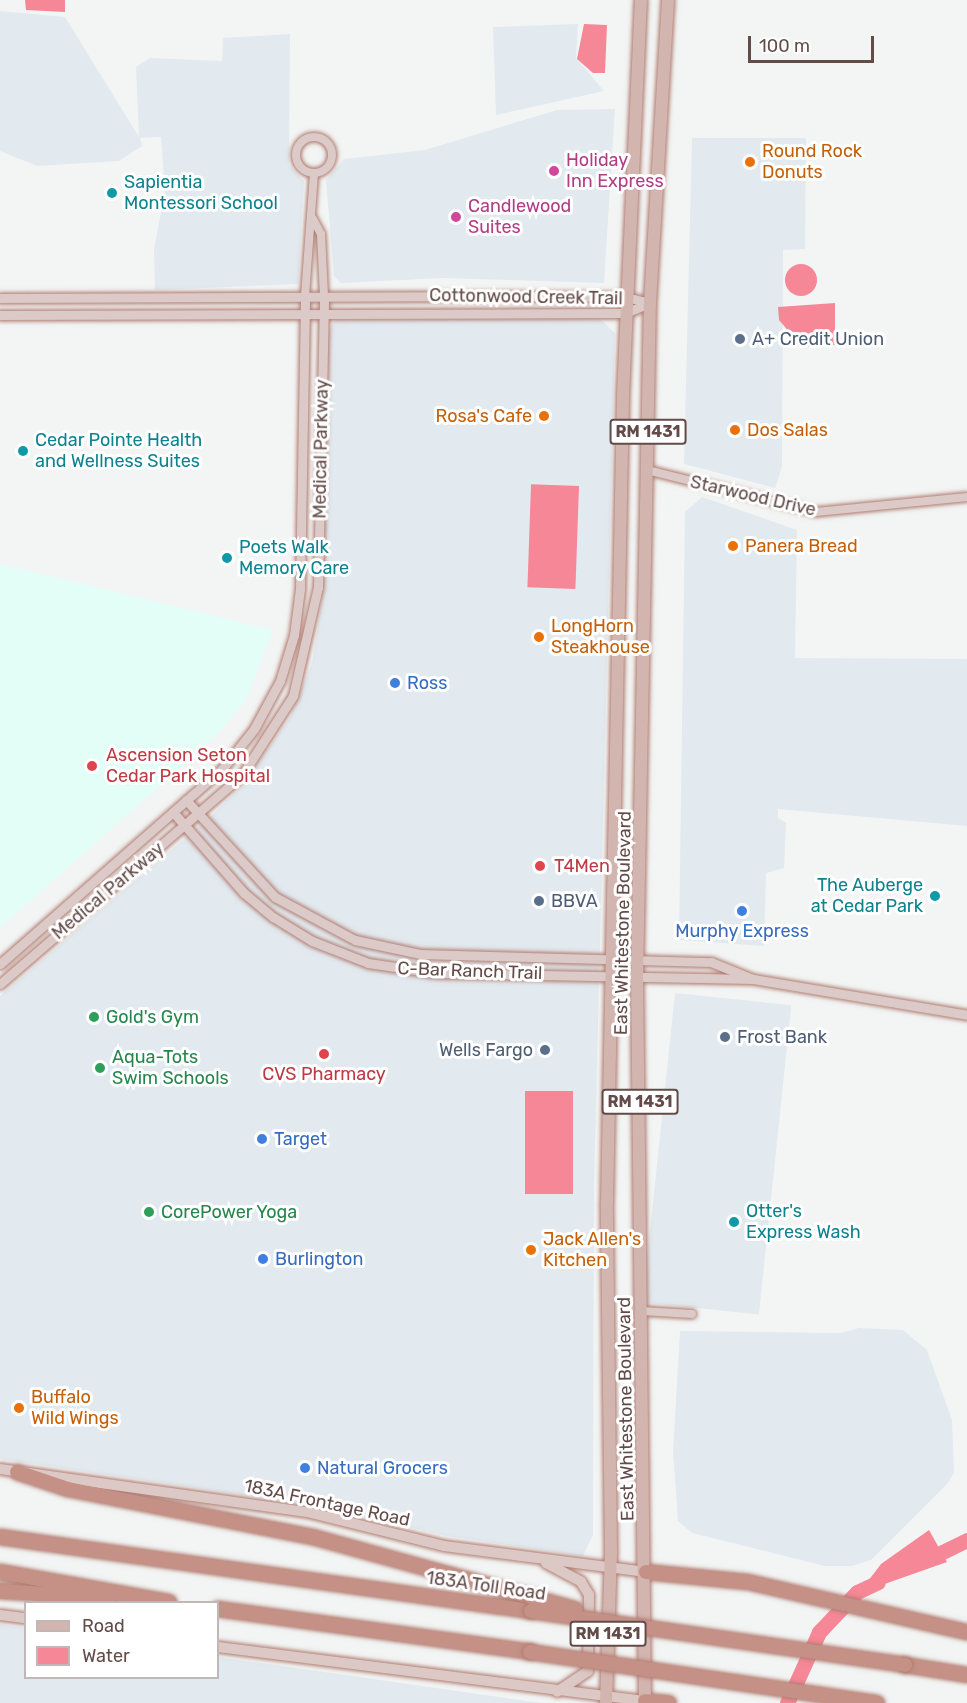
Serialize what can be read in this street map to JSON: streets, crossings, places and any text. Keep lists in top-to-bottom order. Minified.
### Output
{"streets":{"highway":["183A Toll Road"],"main road":["RM 1431","East Whitestone Boulevard","183A Frontage Road"],"street":["Cottonwood Creek Trail","Medical Parkway","Starwood Drive","C-Bar Ranch Trail"]},"crossings":[["Cottonwood Creek Trail","Medical Parkway"],["Cottonwood Creek Trail","East Whitestone Boulevard"],["Medical Parkway","C-Bar Ranch Trail"],["Starwood Drive","East Whitestone Boulevard"],["East Whitestone Boulevard","C-Bar Ranch Trail"],["East Whitestone Boulevard","183A Frontage Road"]],"places":["Round Rock Donuts","Holiday Inn Express","Sapientia Montessori School","Candlewood Suites","A+ Credit Union","Rosa's Cafe","Dos Salas","Cedar Pointe Health and Wellness Suites","Panera Bread","Poets Walk Memory Care","LongHorn Steakhouse","Ross","Ascension Seton Cedar Park Hospital","T4Men","The Auberge at Cedar Park","BBVA","Murphy Express","Gold's Gym","Frost Bank","Wells Fargo","CVS Pharmacy","Aqua-Tots Swim Schools","Target","CorePower Yoga","Otter's Express Wash","Jack Allen's Kitchen","Burlington","Buffalo Wild Wings","Natural Grocers"],"legend":["Road","Water"],"scale_bar":"100 m"}
